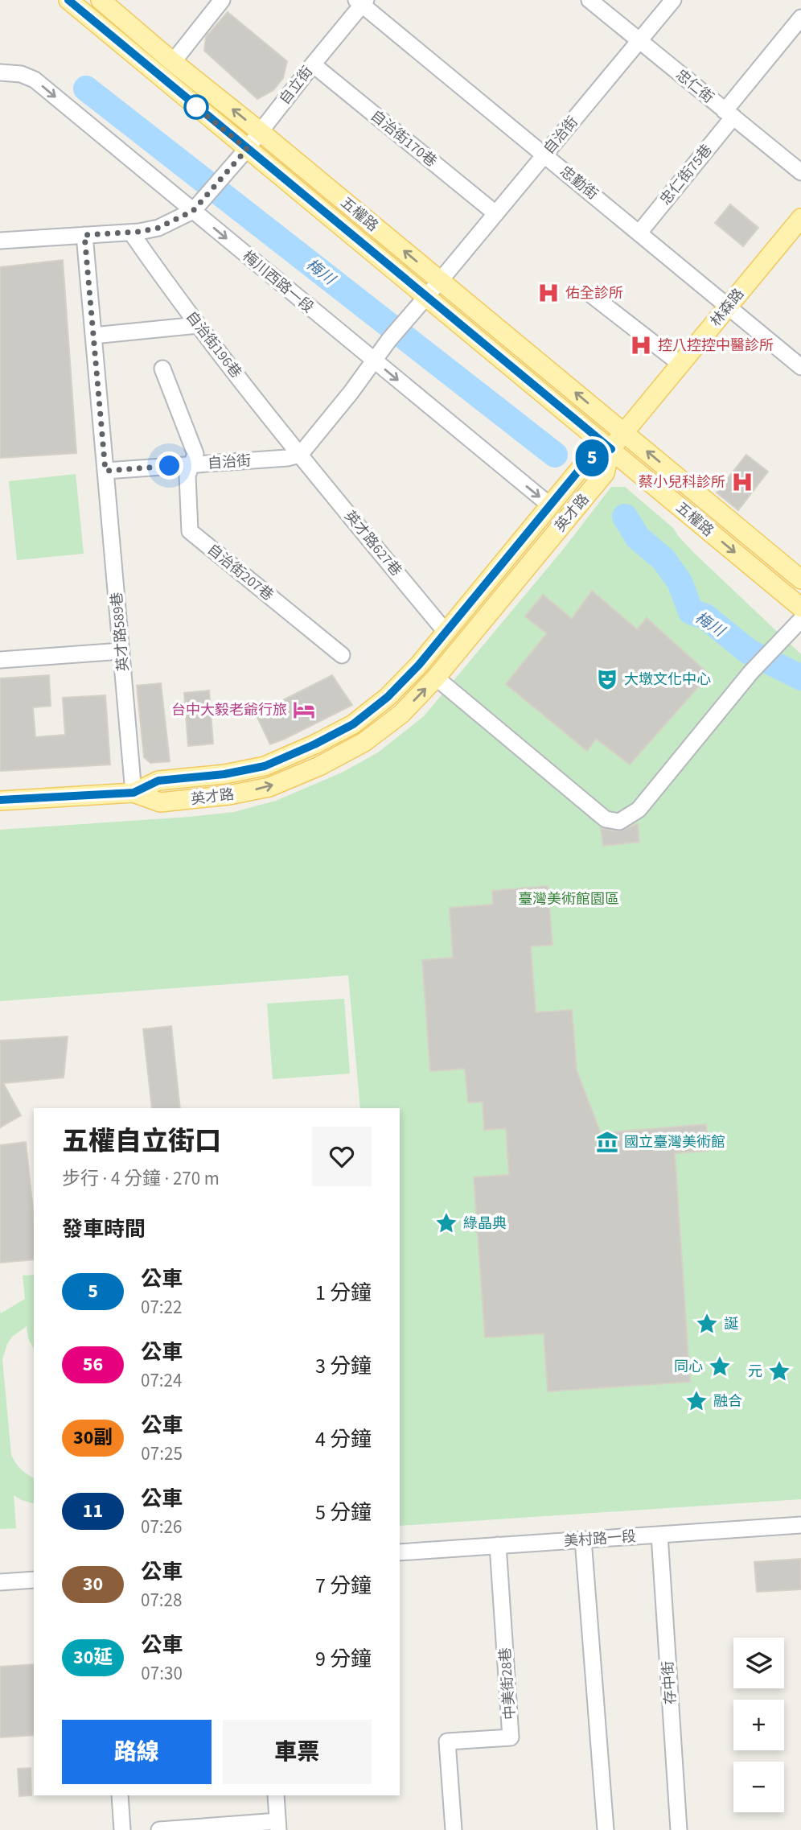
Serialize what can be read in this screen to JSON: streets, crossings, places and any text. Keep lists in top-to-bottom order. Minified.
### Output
{"streets":{"main road":["五權路","林森路","英才路"],"street":["自立街","忠仁街","自治街","自治街170巷","忠仁街75巷","忠勤街","梅川西路一段","自治街196巷","英才路627巷","自治街207巷","英才路589巷","美村路一段","存中街","中美街28巷"]},"crossings":[["自立街","自治街170巷"],["自立街","忠勤街"],["自立街","五權路"],["自立街","梅川西路一段"],["忠仁街","自治街"],["忠仁街","忠仁街75巷"],["自治街","自治街170巷"],["自治街","忠勤街"],["自治街","五權路"],["自治街","梅川西路一段"],["自治街","自治街196巷"],["自治街","英才路627巷"],["自治街","自治街207巷"],["自治街","英才路589巷"],["忠仁街75巷","忠勤街"],["忠勤街","林森路"],["五權路","林森路"],["五權路","英才路"],["梅川西路一段","英才路"],["林森路","英才路"],["自治街196巷","英才路627巷"],["英才路","英才路627巷"],["英才路","英才路589巷"],["美村路一段","存中街"],["美村路一段","中美街28巷"]],"one_way":["梅川西路一段"],"water":["梅川"],"parks":["臺灣美術館園區"],"places":{"hospital":["佑全診所","控八控控中醫診所","蔡小兒科診所"],"theatre":["大墩文化中心"],"hotel":["台中大毅老爺行旅"],"museum":["國立臺灣美術館"],"place":["綠晶典","誕","同心","元","融合"]},"lines":["bus line 5"],"page":{"on_map":"5","heading":[["五權自立街口","步行 · 4 分鐘 · 270 m"],"發車時間"],"list":[{"mark":"5","name":"公車","note":"07:22","value":"1 分鐘"},{"mark":"56","name":"公車","note":"07:24","value":"3 分鐘"},{"mark":"30副","name":"公車","note":"07:25","value":"4 分鐘"},{"mark":"11","name":"公車","note":"07:26","value":"5 分鐘"},{"mark":"30","name":"公車","note":"07:28","value":"7 分鐘"},{"mark":"30延","name":"公車","note":"07:30","value":"9 分鐘"}],"map_buttons":["+","−"],"buttons":["路線","車票"]}}
